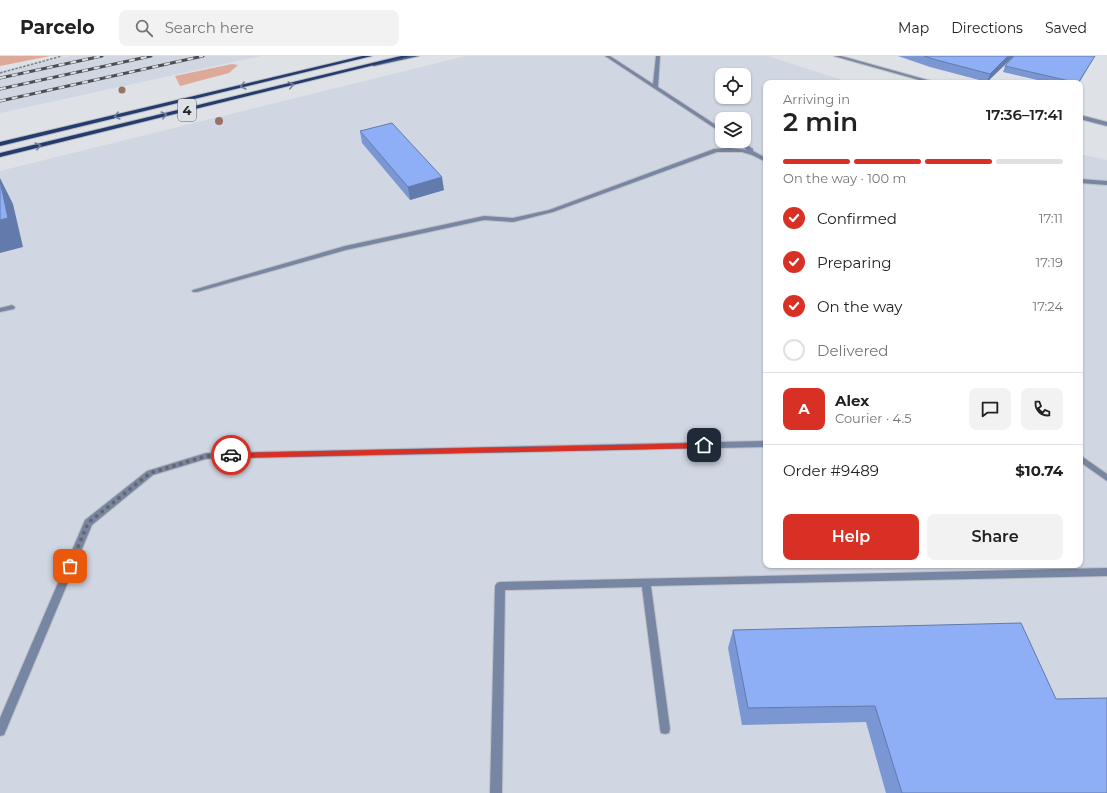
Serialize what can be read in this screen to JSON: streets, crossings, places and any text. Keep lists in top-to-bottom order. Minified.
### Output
{"streets":{"main road":["4"]},"page":{"header":"Parcelo","search":"Search here","nav":["Map","Directions","Saved"],"heading":["2 min","Arriving in","17:36–17:41"],"panel":["Alex","Courier · 4.5","Order #9489","$10.74"],"bar":"On the way · 100 m","list":[["Confirmed","17:11"],["Preparing","17:19"],["On the way","17:24"],"Delivered"],"round":"A","buttons":["Help","Share"]}}
